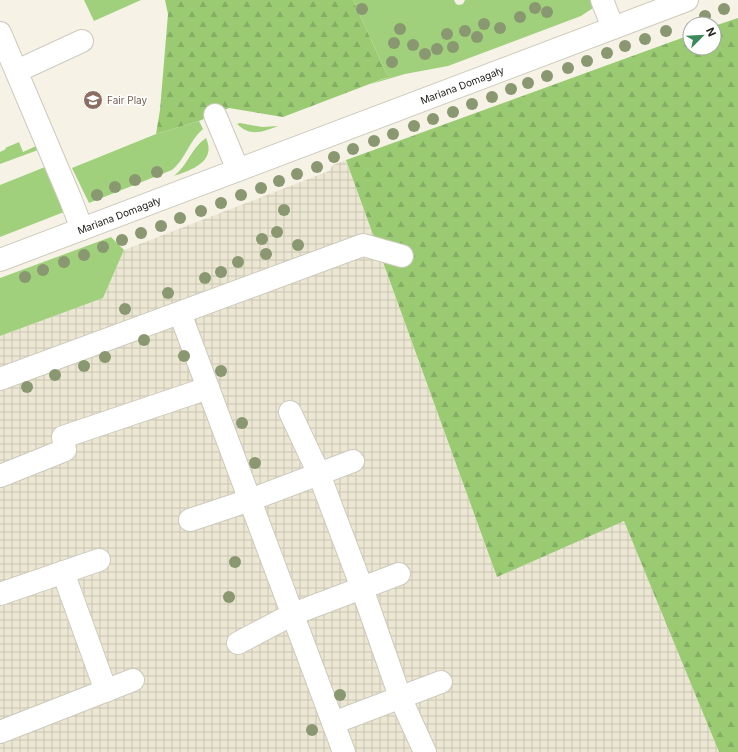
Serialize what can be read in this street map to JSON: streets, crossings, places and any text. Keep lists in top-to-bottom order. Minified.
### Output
{"streets":{"street":["Mariana Domagały"]},"places":{"school or university":["Fair Play"]},"north":"top right"}
